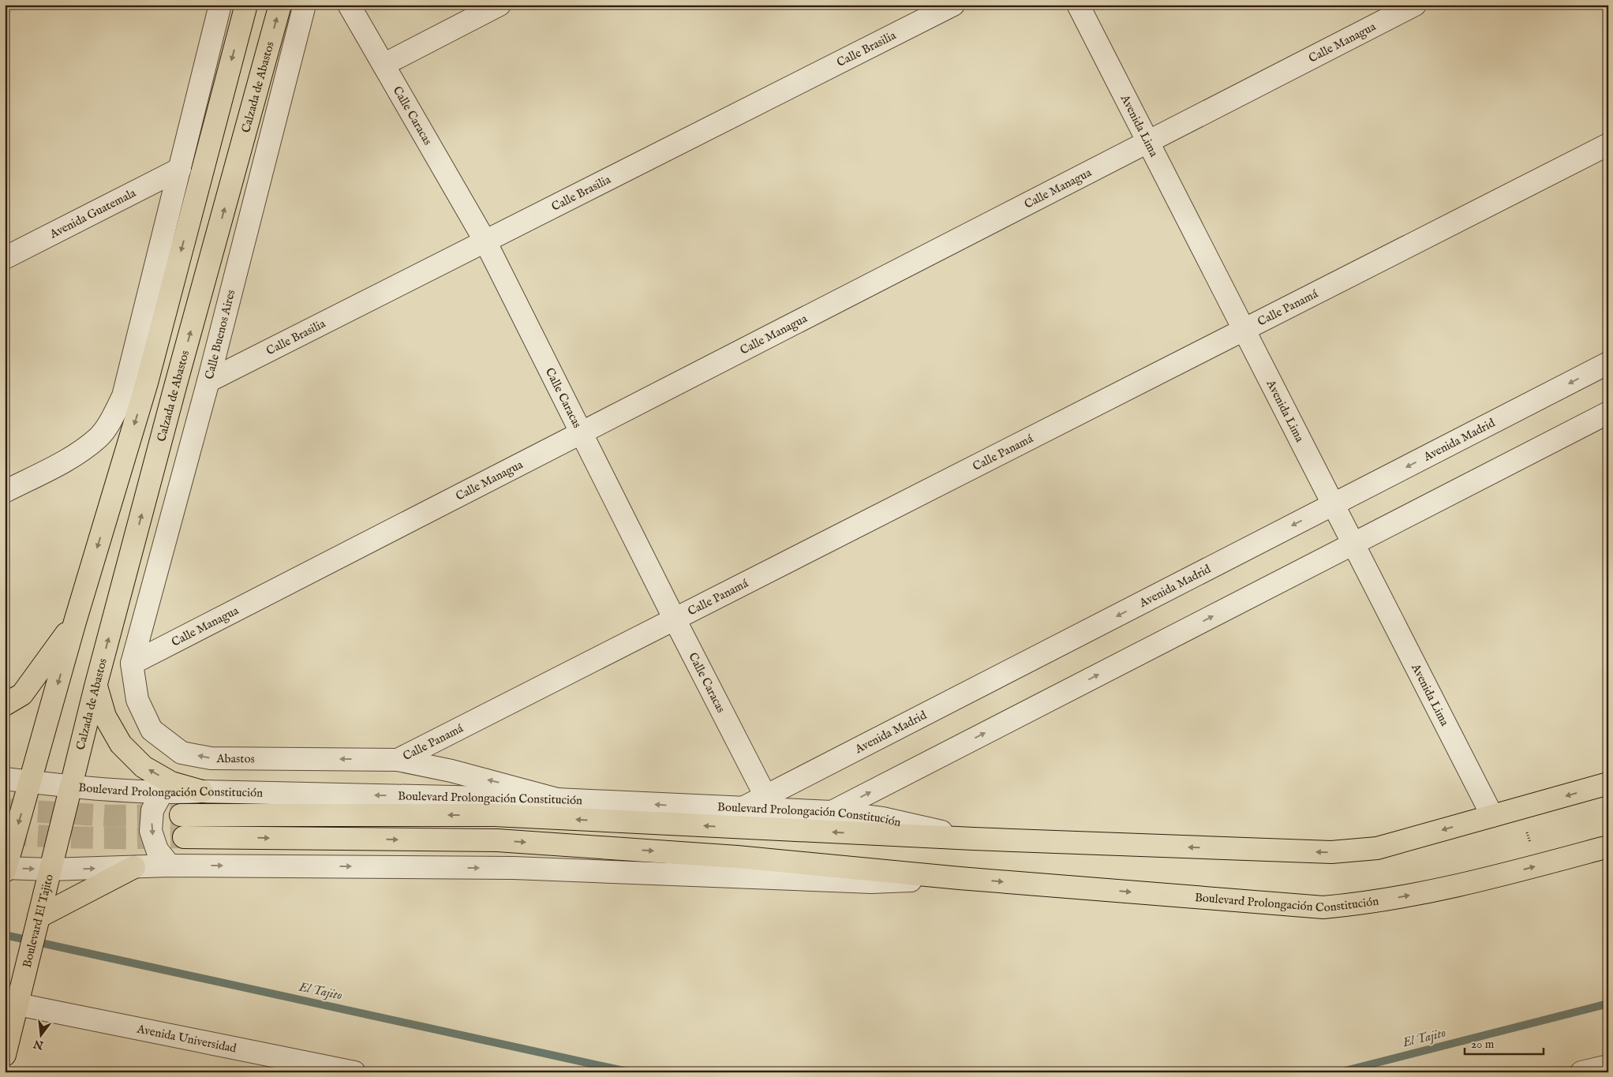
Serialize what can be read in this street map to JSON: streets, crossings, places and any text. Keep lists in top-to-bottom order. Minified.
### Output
{"streets":{"main road":["Calzada de Abastos","Boulevard Prolongación Constitución","Boulevard El Tajito"],"street":["Calle Managua","Calle Brasilia","Calle Caracas","Avenida Lima","Avenida Guatemala","Calle Panamá","Calle Buenos Aires","Avenida Madrid","Abastos","Avenida Universidad"]},"crossings":[["Calle Managua","Calle Caracas"],["Calle Managua","Avenida Lima"],["Calle Managua","Calle Buenos Aires"],["Calle Managua","Abastos"],["Calle Brasilia","Calle Caracas"],["Calle Brasilia","Calle Buenos Aires"],["Calzada de Abastos","Boulevard Prolongación Constitución"],["Calzada de Abastos","Boulevard El Tajito"],["Calle Caracas","Calle Panamá"],["Calle Caracas","Avenida Madrid"],["Avenida Lima","Calle Panamá"],["Avenida Lima","Avenida Madrid"],["Avenida Lima","Boulevard Prolongación Constitución"],["Calle Panamá","Abastos"],["Calle Buenos Aires","Abastos"],["Avenida Madrid","Boulevard Prolongación Constitución"],["Abastos","Boulevard Prolongación Constitución"],["Boulevard Prolongación Constitución","Boulevard El Tajito"],["Boulevard El Tajito","Avenida Universidad"]],"one_way":["Abastos"],"water":["El Tajito"],"scale_bar":"20 m","north":"bottom"}
